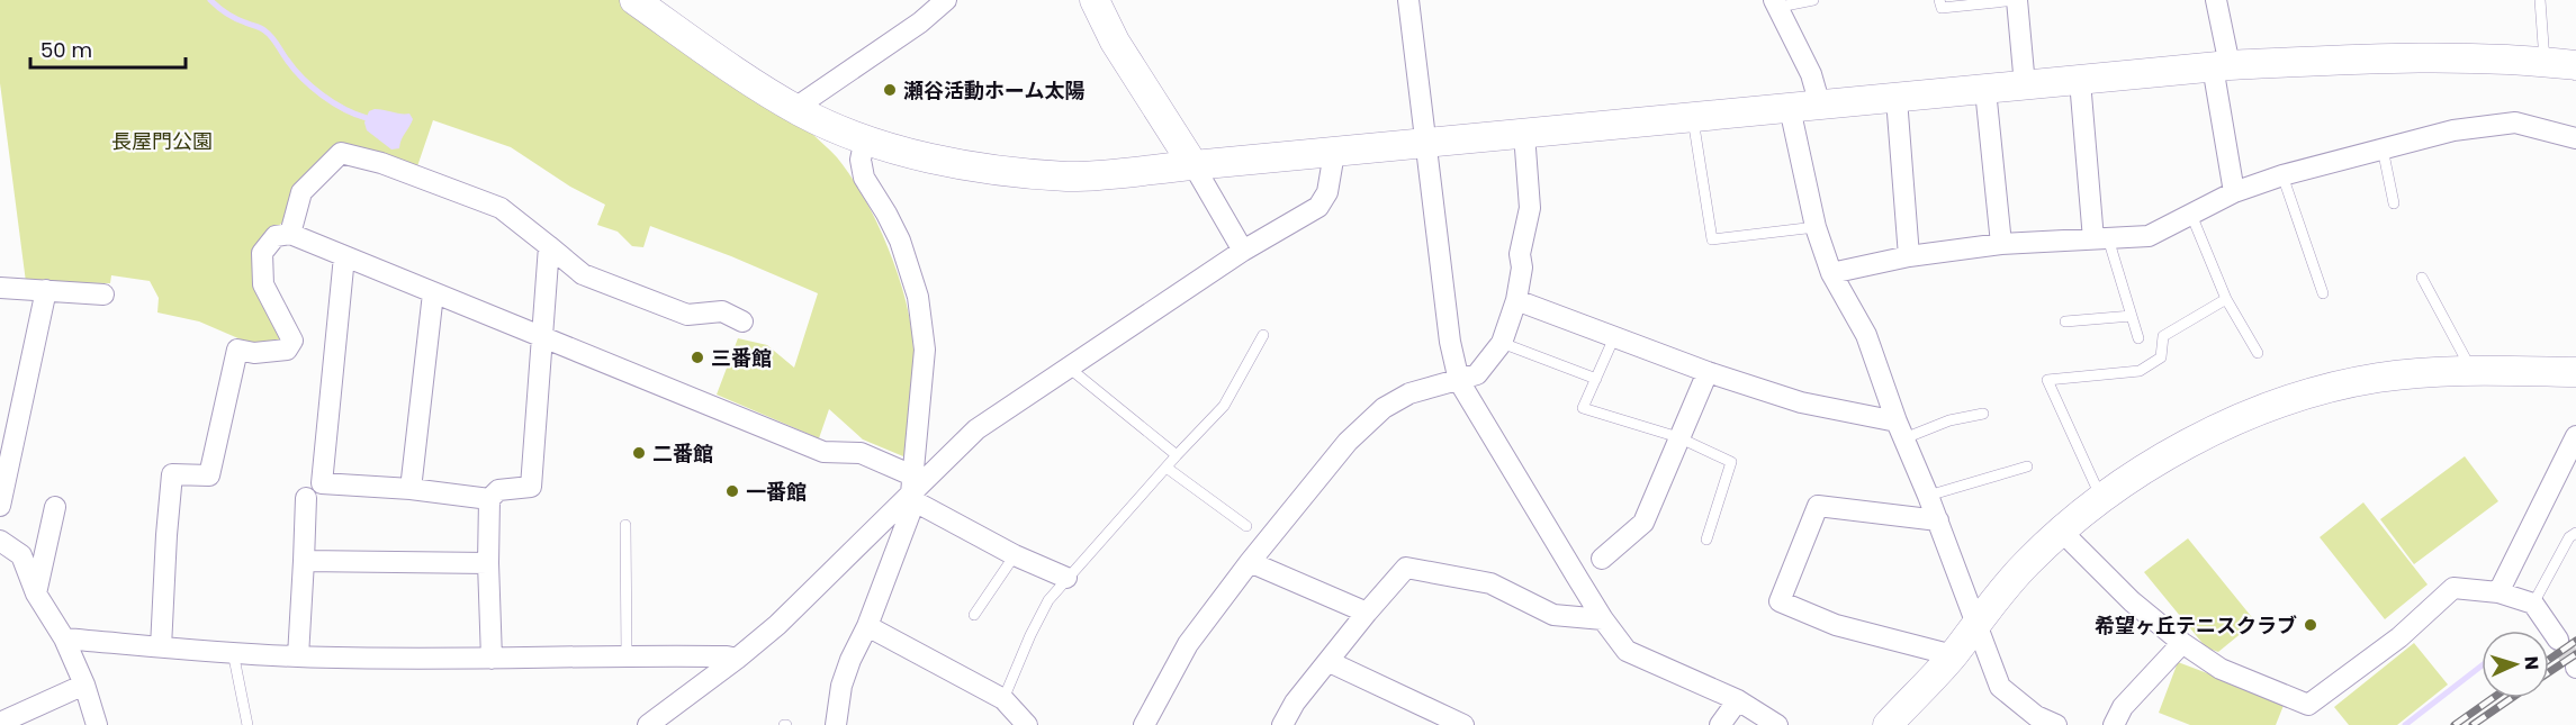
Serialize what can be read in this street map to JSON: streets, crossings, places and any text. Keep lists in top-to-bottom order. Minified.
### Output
{"parks":["長屋門公園"],"places":["瀬谷活動ホーム太陽","三番館","二番館","一番館","希望ヶ丘テニスクラブ"],"scale_bar":"50 m","north":"right"}
